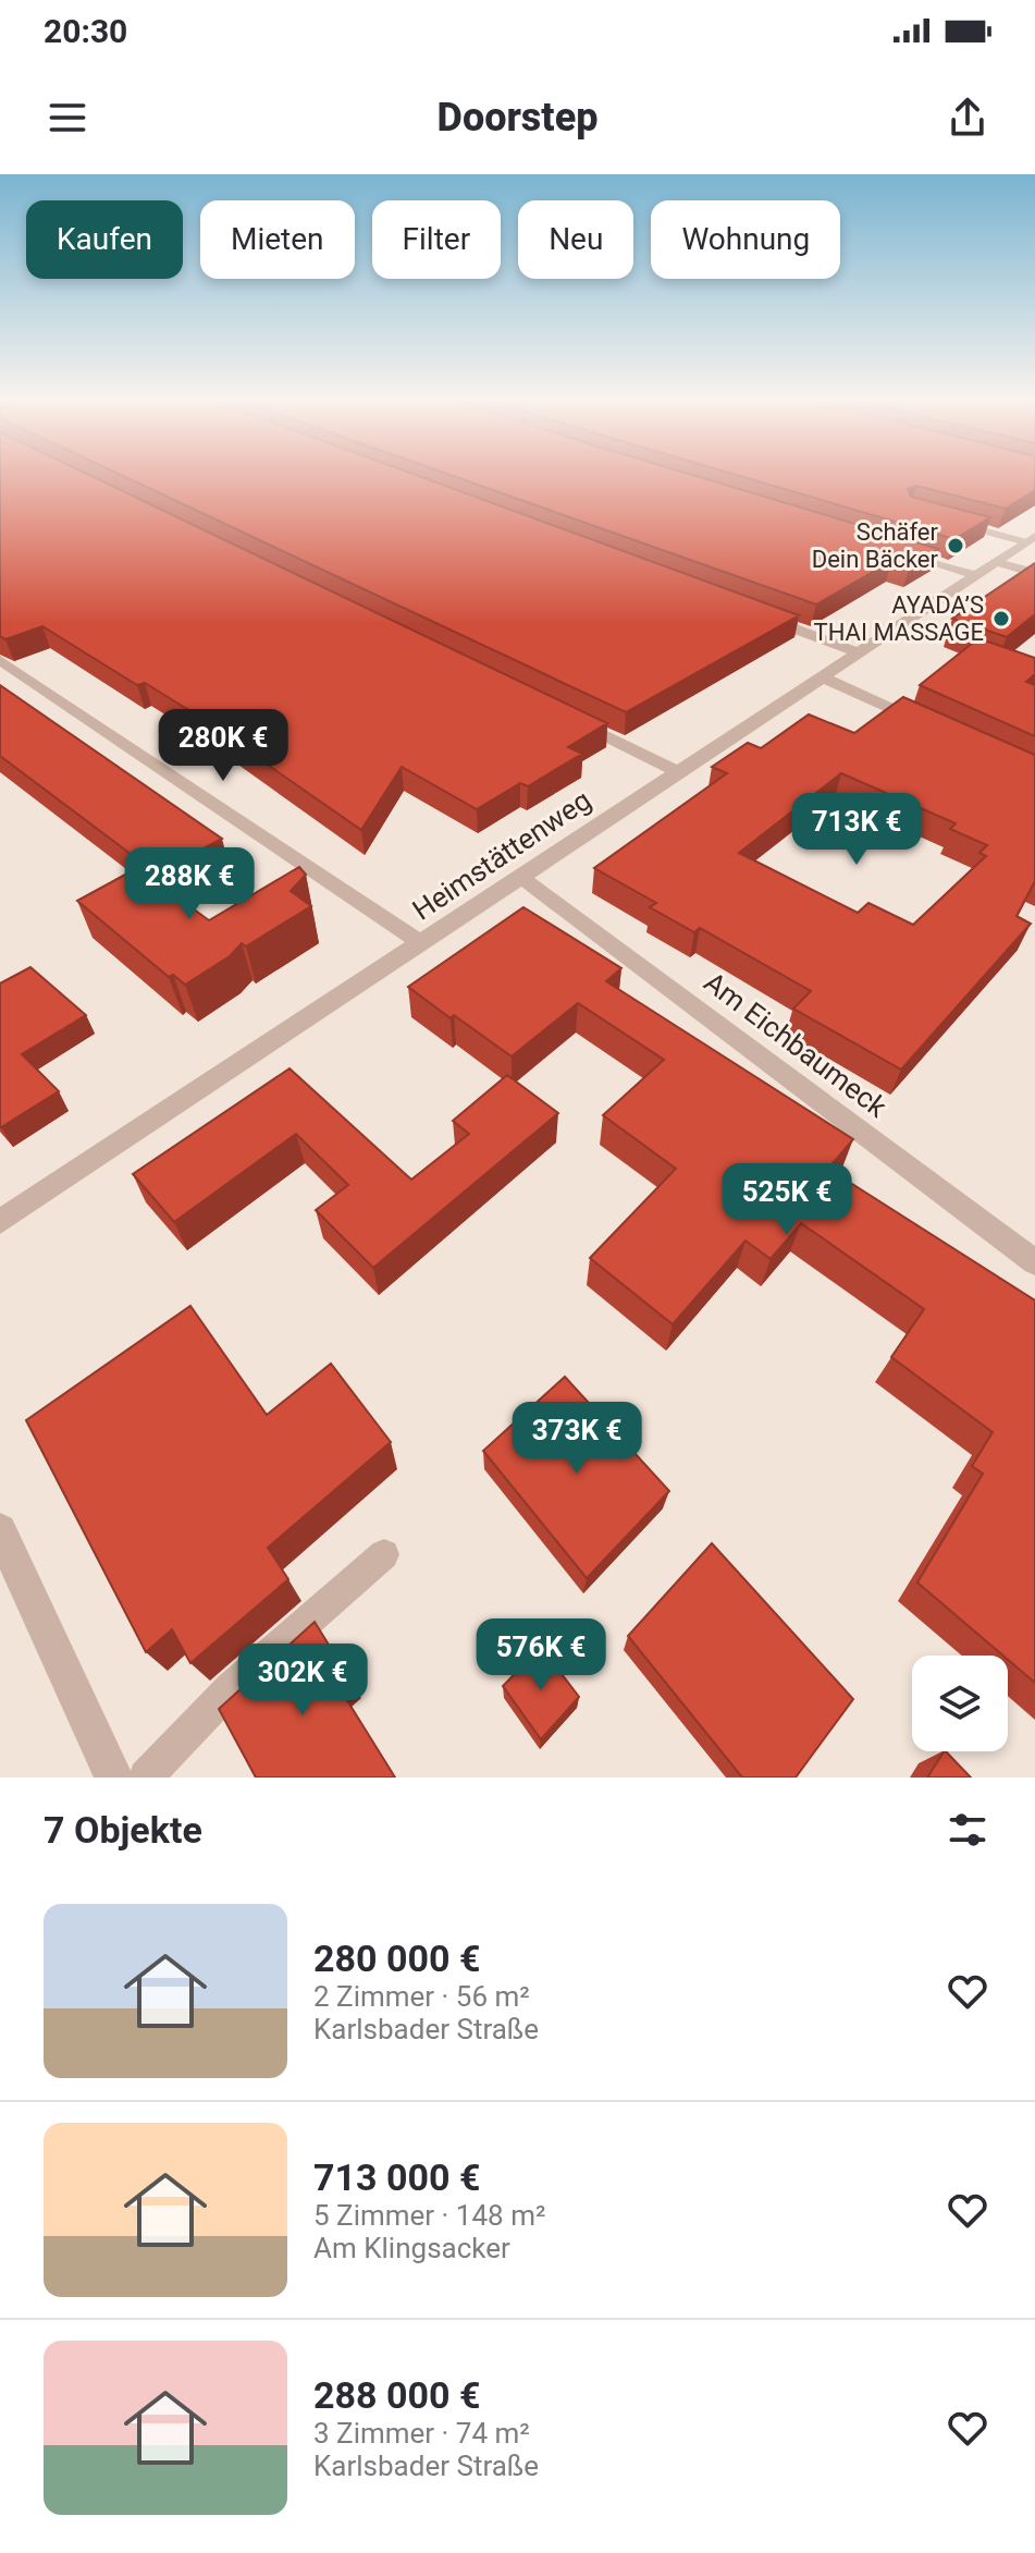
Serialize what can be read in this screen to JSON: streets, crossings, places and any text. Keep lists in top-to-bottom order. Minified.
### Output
{"streets":{"street":["Heimstättenweg","Am Eichbaumeck"]},"crossings":[["Heimstättenweg","Am Eichbaumeck"]],"places":["Schäfer Dein Bäcker","AYADA’S THAI MASSAGE"],"page":{"status":"20:30","header":"Doorstep","chip":["Kaufen","Mieten","Filter","Neu","Wohnung"],"price":["280K €","713K €","288K €","525K €","373K €","576K €","302K €"],"heading":"7 Objekte","list":[{"name":"280 000 €","note":"2 Zimmer · 56 m² · Karlsbader Straße"},{"name":"713 000 €","note":"5 Zimmer · 148 m² · Am Klingsacker"},{"name":"288 000 €","note":"3 Zimmer · 74 m² · Karlsbader Straße"}]}}
